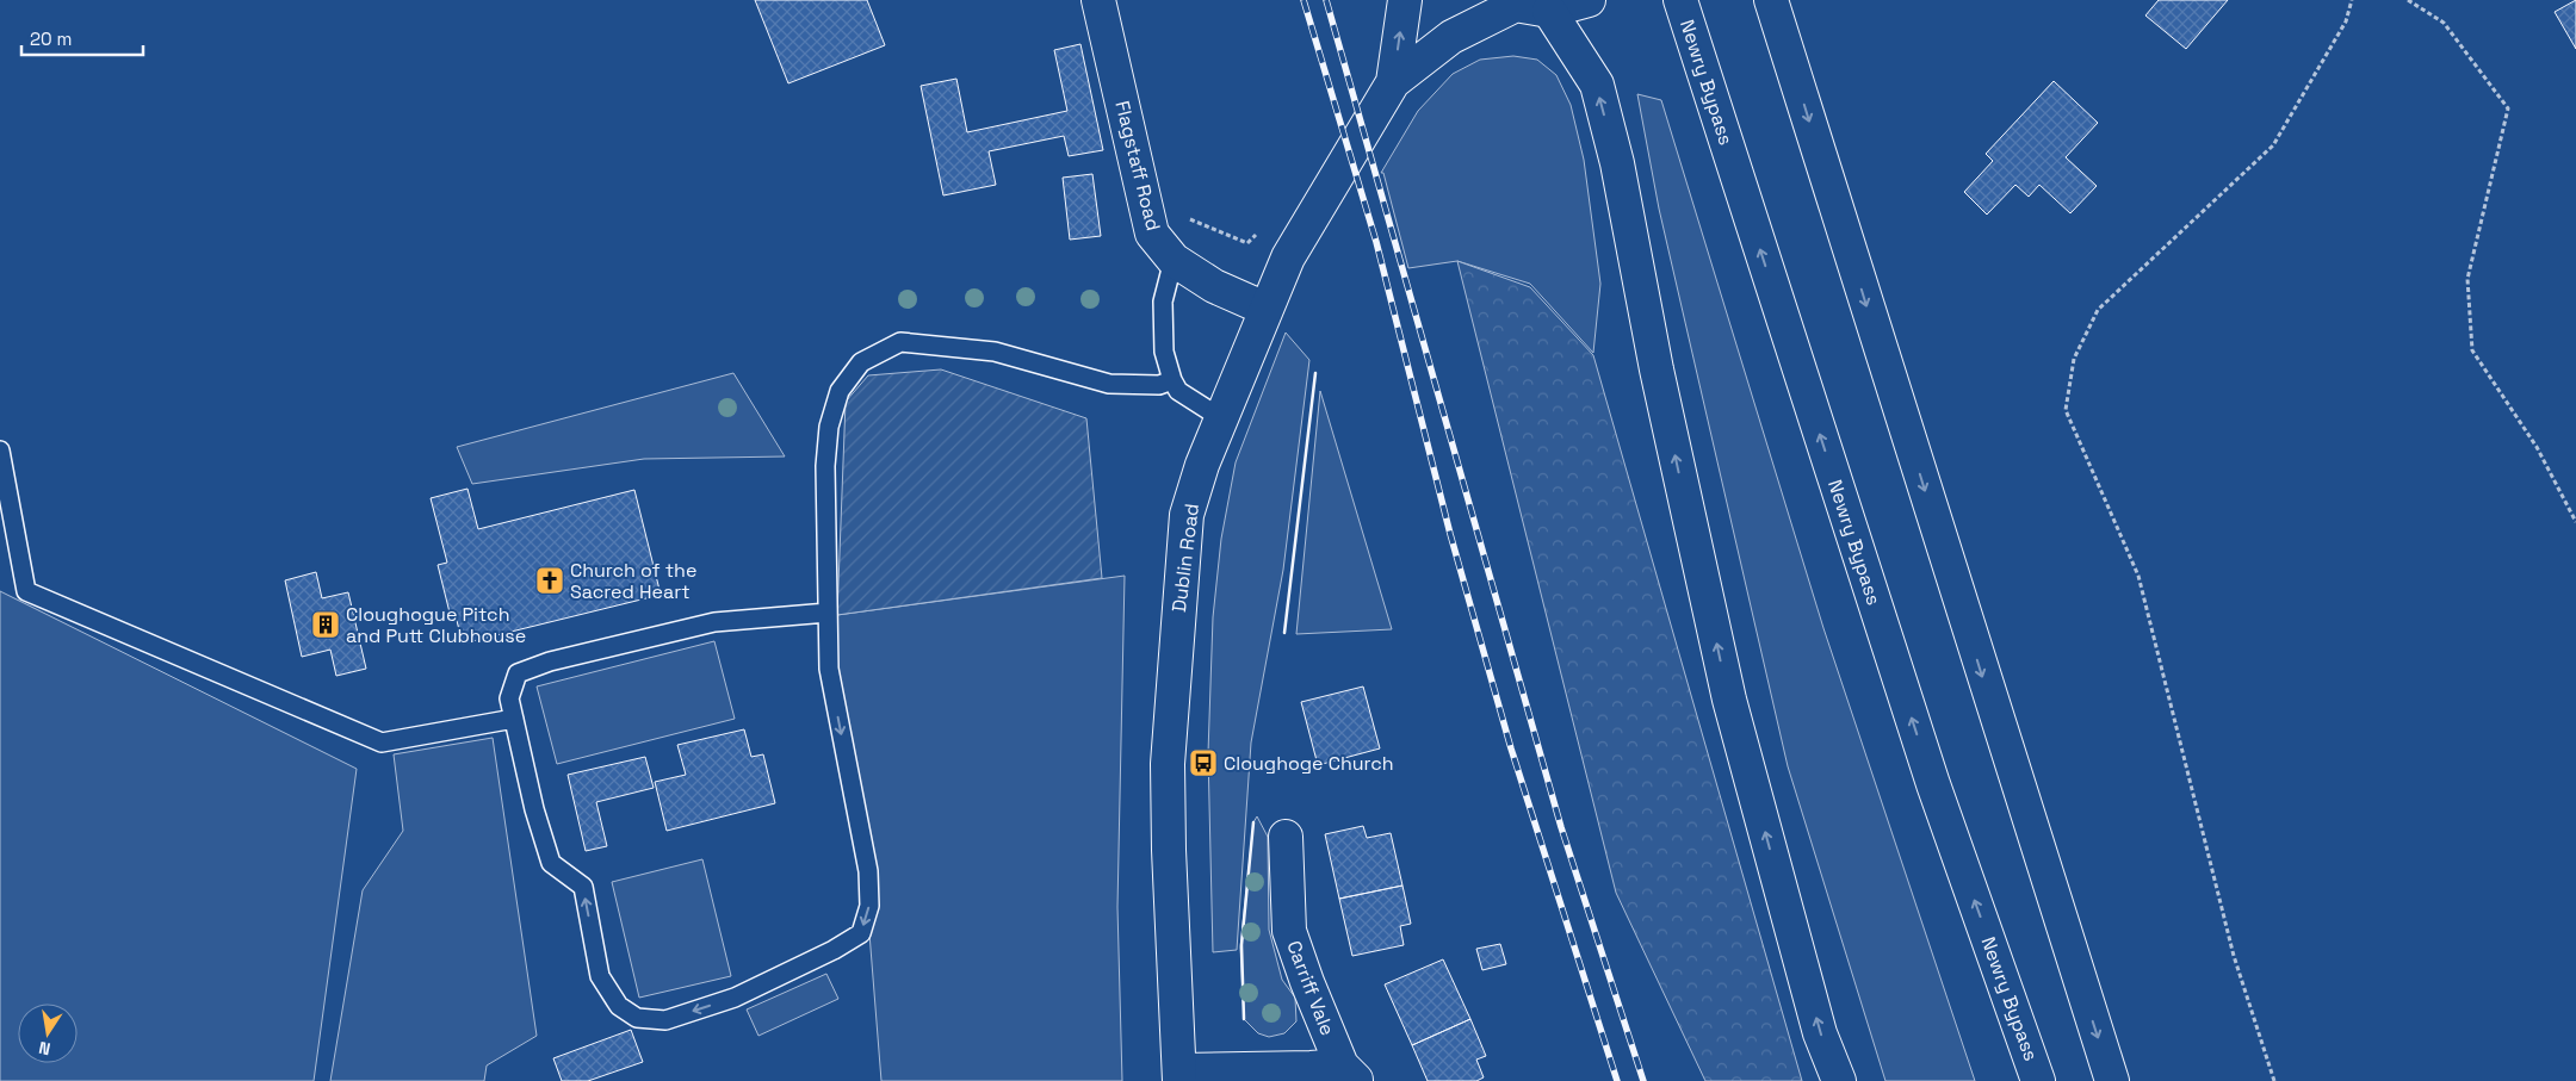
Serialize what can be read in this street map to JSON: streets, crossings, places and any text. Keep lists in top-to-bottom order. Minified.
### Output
{"streets":{"main road":["Newry Bypass","Flagstaff Road","Dublin Road","Carriff Vale"]},"crossings":[["Flagstaff Road","Dublin Road"],["Dublin Road","Carriff Vale"]],"places":{"church":["Church of the Sacred Heart"],"building":["Cloughogue Pitch and Putt Clubhouse"],"bus stop":["Cloughoge Church"]},"scale_bar":"20 m","north":"bottom"}
